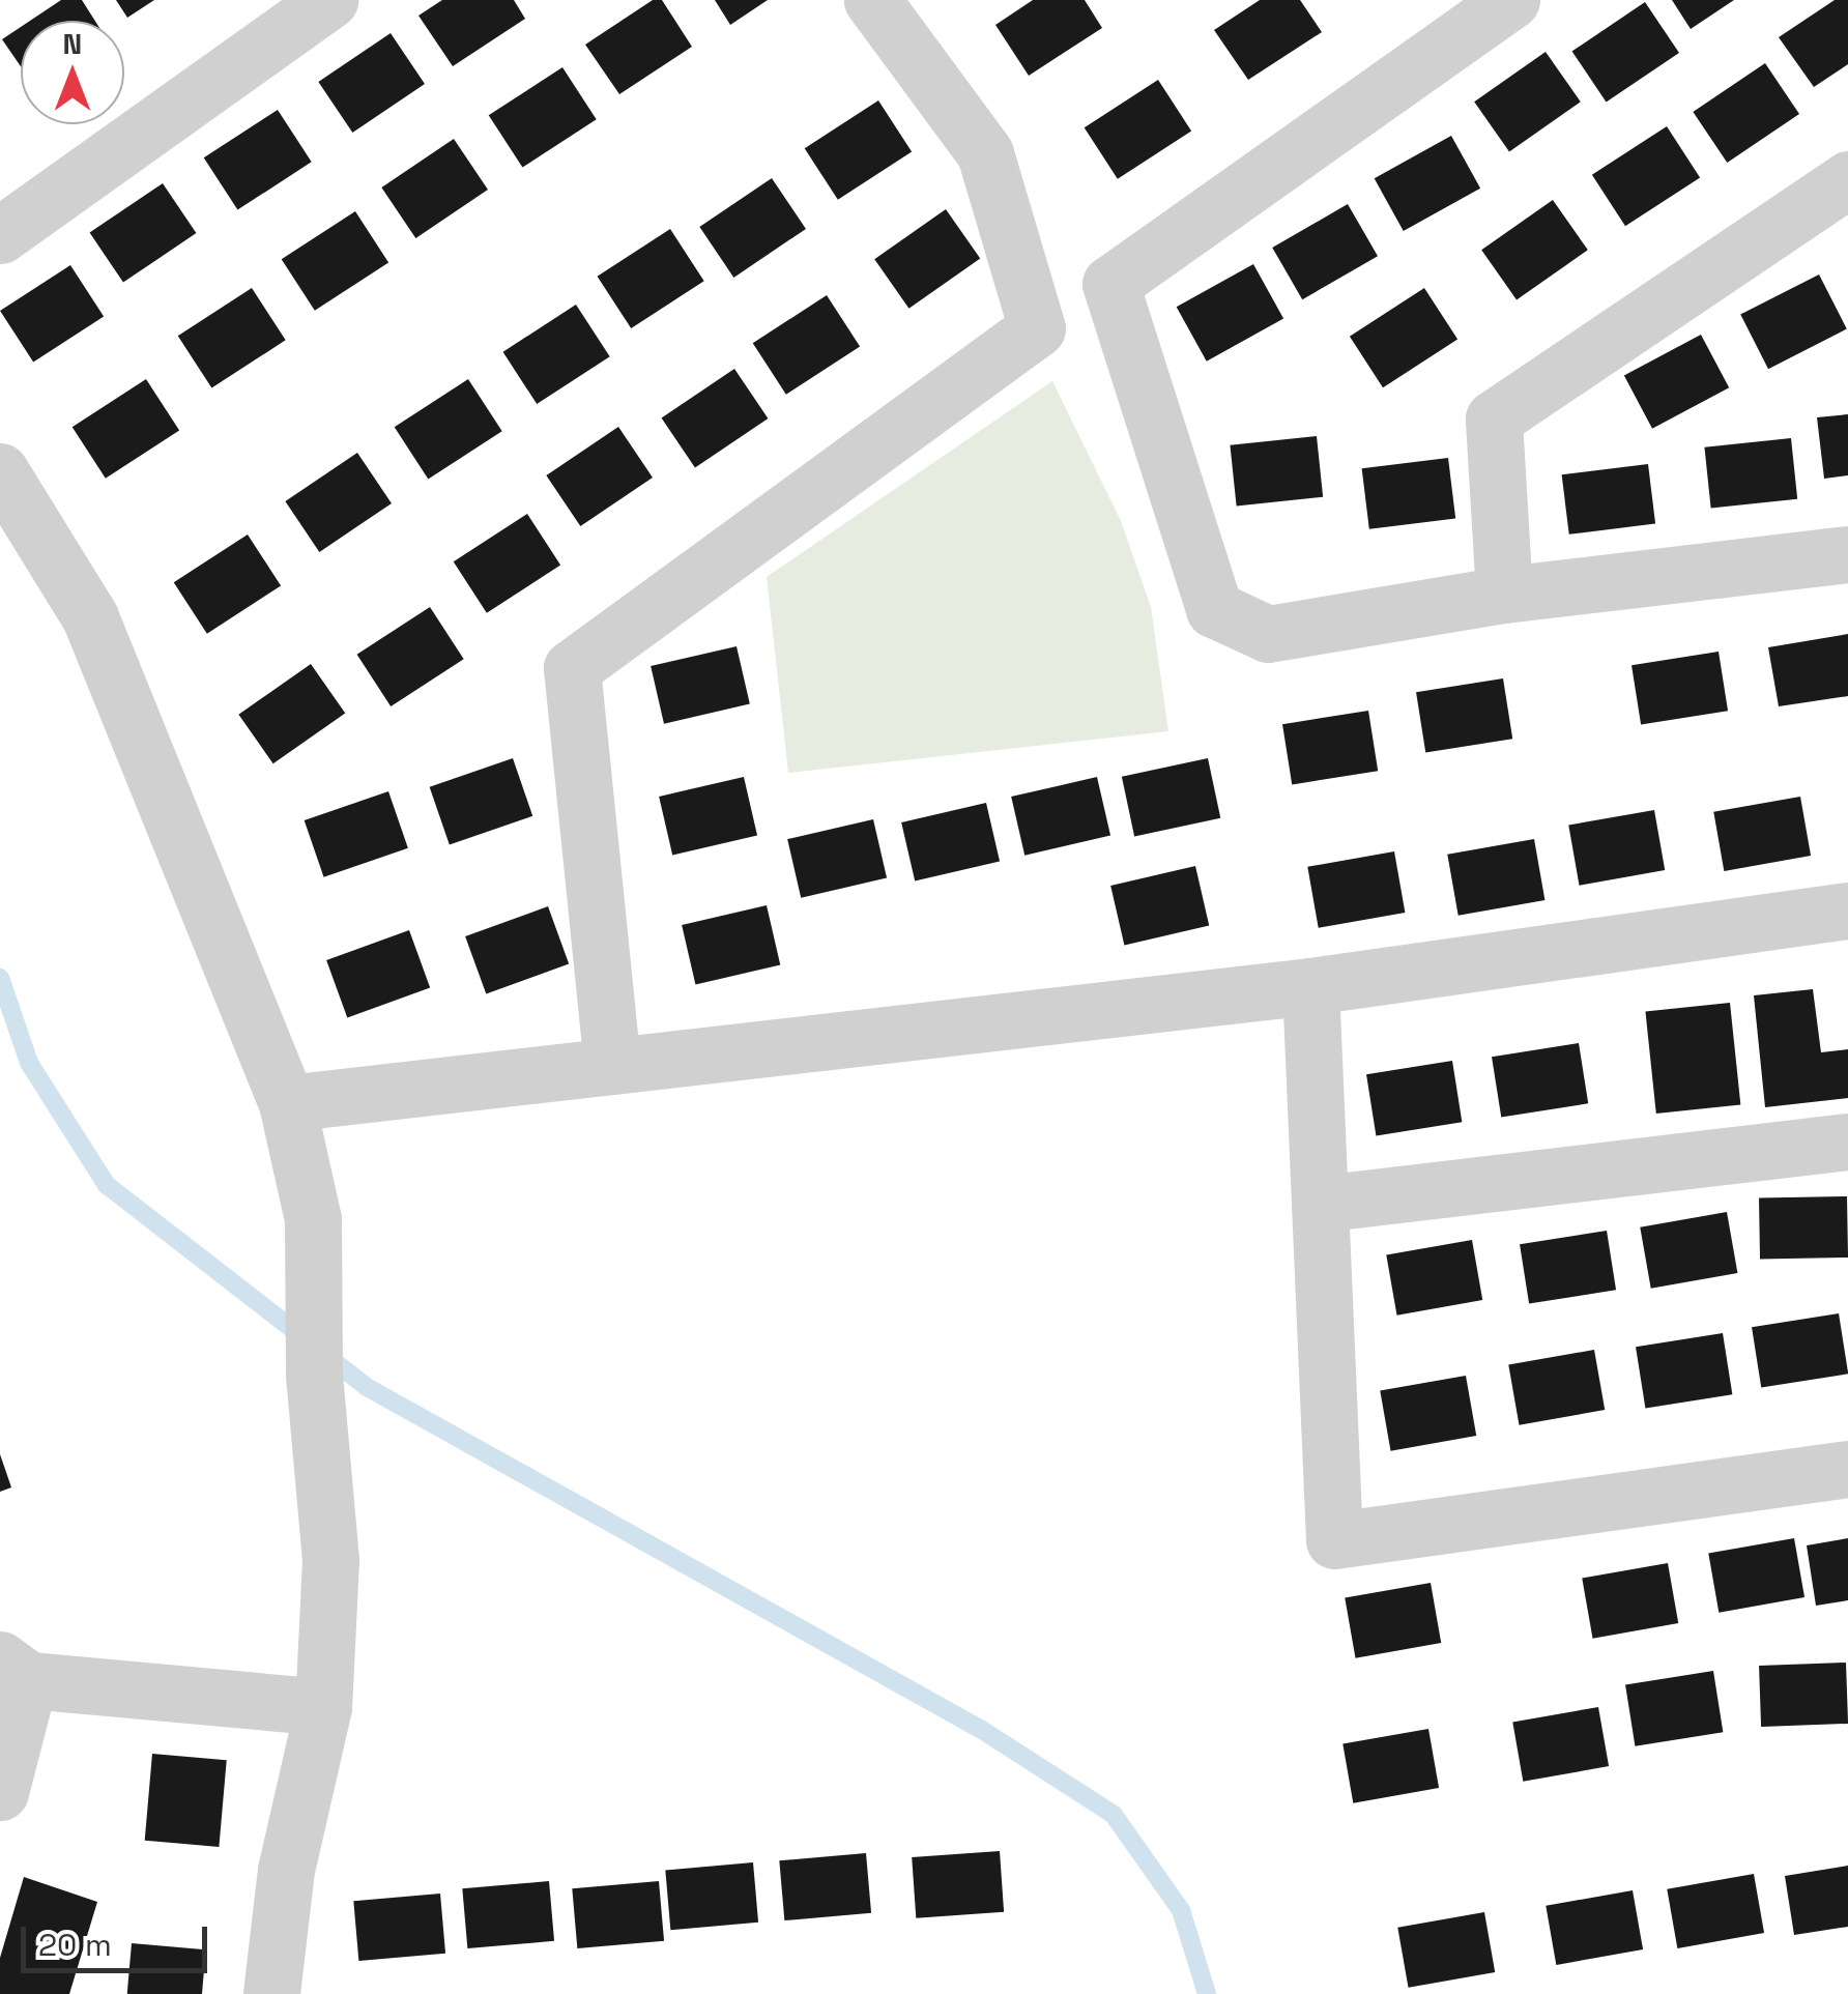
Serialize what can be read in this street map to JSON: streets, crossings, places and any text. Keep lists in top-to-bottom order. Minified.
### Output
{"scale_bar":"20 m","north":"top"}
